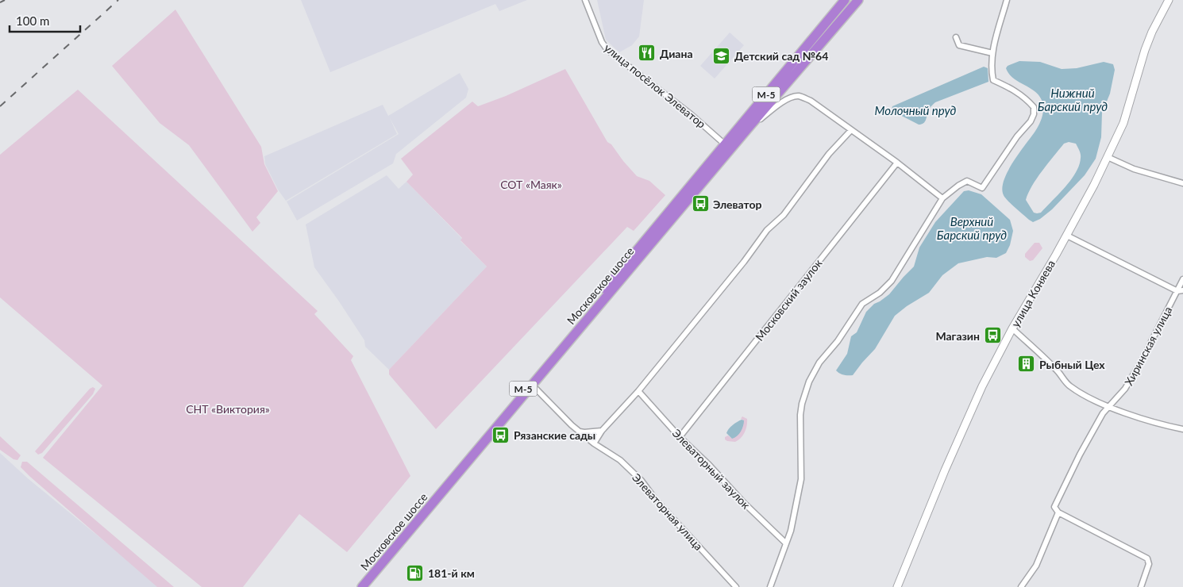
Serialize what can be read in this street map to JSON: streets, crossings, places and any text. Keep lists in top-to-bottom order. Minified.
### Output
{"streets":{"highway":["М-5","Московское шоссе"],"street":["улица посёлок Элеватор","улица Коняева","Московский заулок","Хиринская улица","Элеваторный заулок","Элеваторная улица"]},"crossings":[["улица посёлок Элеватор","Московское шоссе"],["Московское шоссе","Элеваторная улица"],["Московский заулок","Элеваторный заулок"]],"water":["Нижний Барский пруд","Молочный пруд","Верхний Барский пруд"],"parks":["СОТ «Маяк»","СНТ «Виктория»"],"places":{"restaurant":["Диана"],"school or university":["Детский сад №64"],"bus stop":["Элеватор","Магазин","Рязанские сады"],"building":["Рыбный Цех"],"fuel station":["181-й км"]},"scale_bar":"100 m"}
